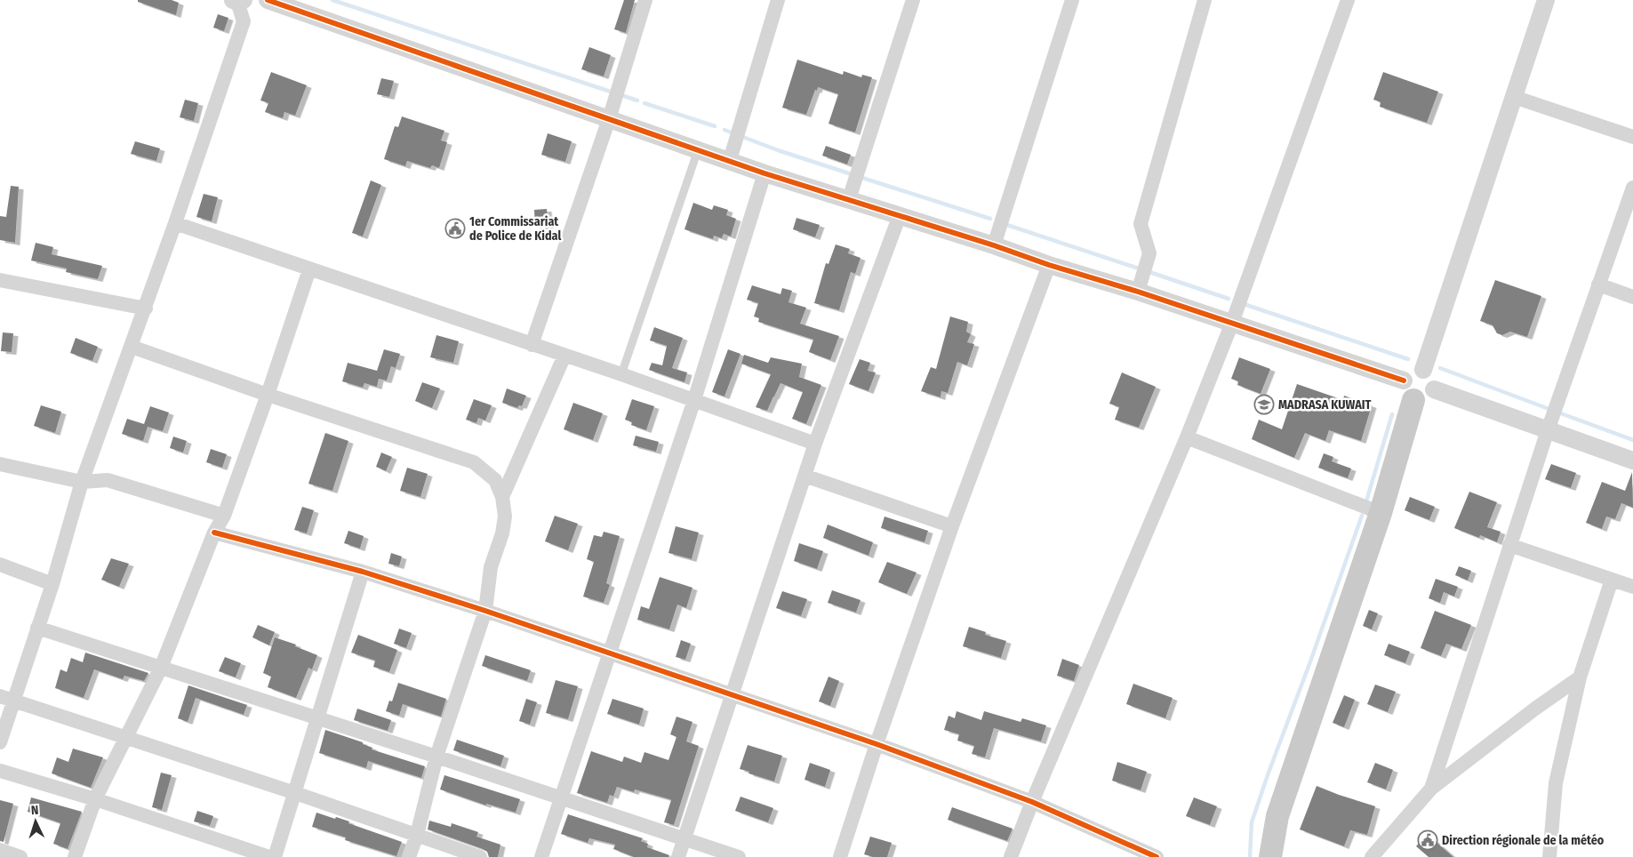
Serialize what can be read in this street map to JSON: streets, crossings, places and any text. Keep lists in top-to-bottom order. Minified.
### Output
{"places":{"public building":["1er Commissariat de Police de Kidal","Direction régionale de la météo"],"school or university":["MADRASA KUWAIT"]},"north":"top"}
